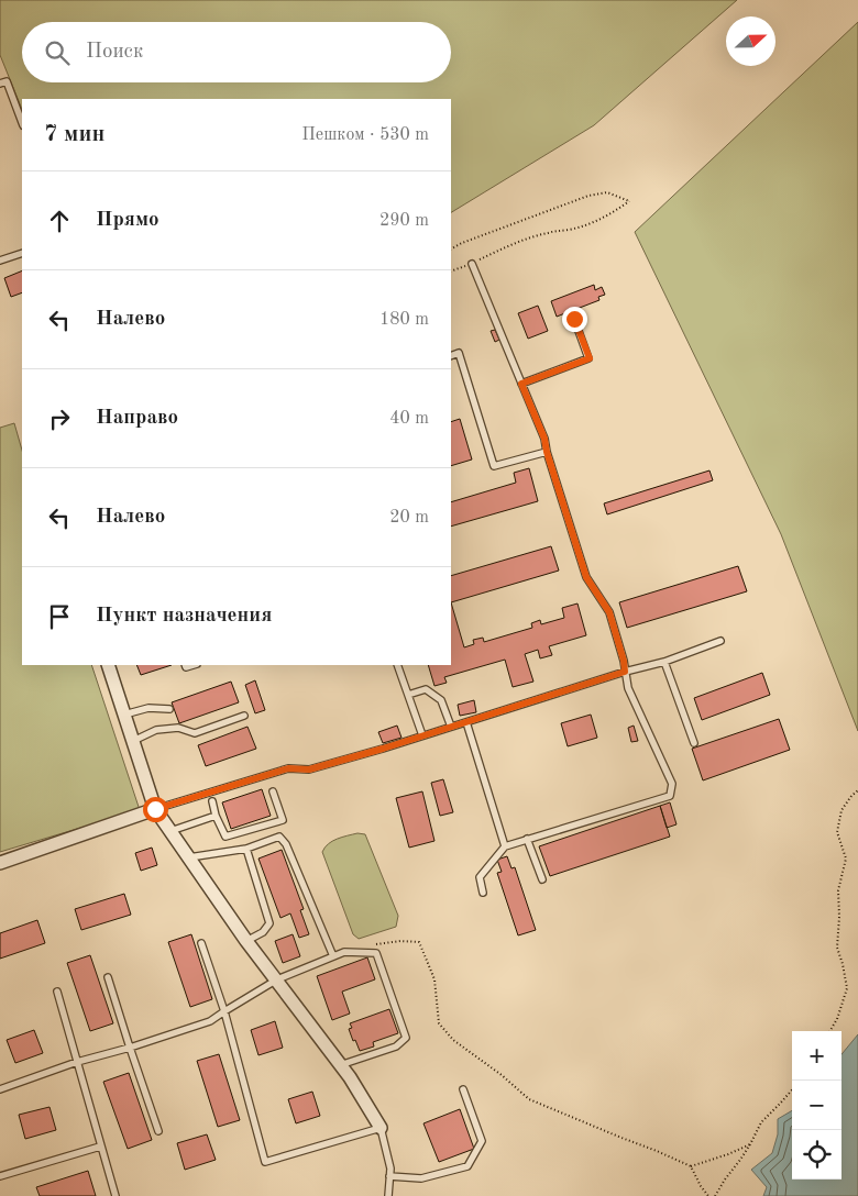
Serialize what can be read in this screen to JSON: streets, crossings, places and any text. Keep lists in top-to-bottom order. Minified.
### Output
{"north":"right","page":{"search":"Поиск","heading":["7 мин","Пешком · 530 m"],"list":[["Прямо","290 m"],["Налево","180 m"],["Направо","40 m"],["Налево","20 m"],"Пункт назначения"],"map_buttons":["+","−"]}}
